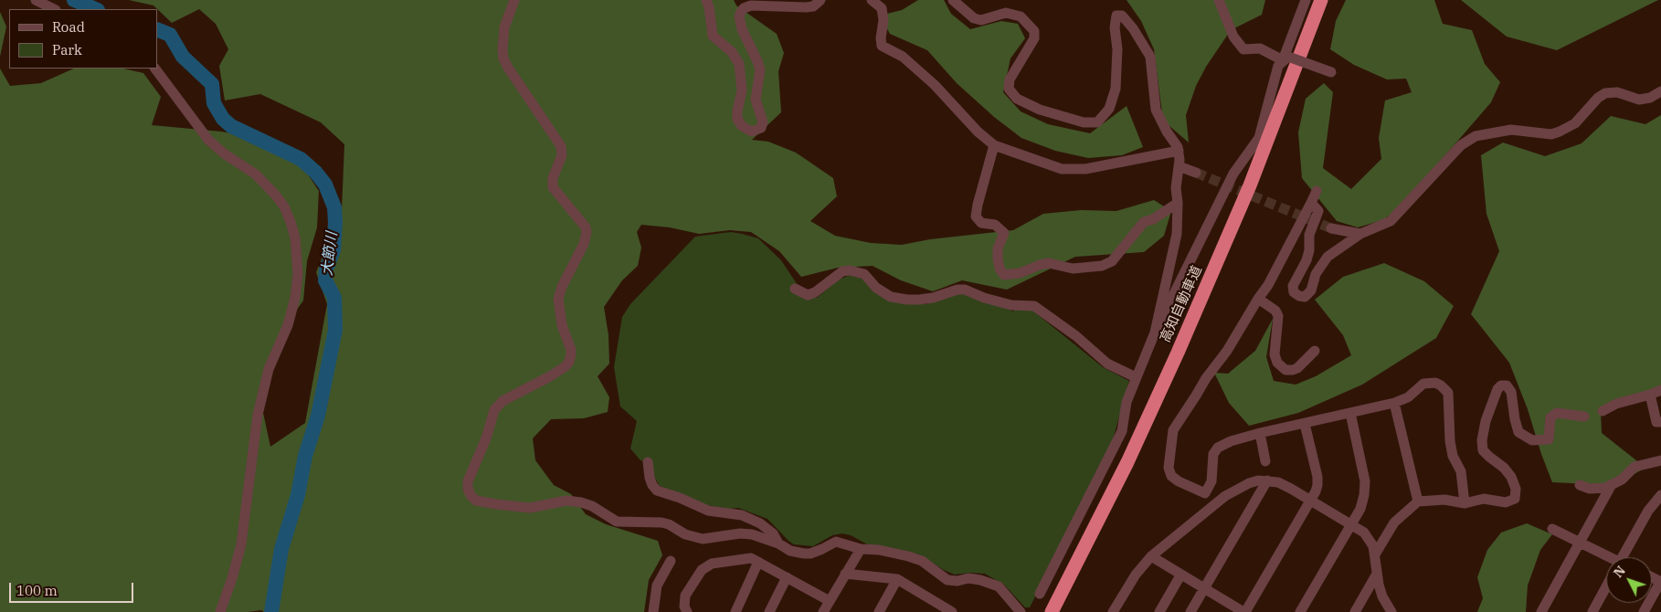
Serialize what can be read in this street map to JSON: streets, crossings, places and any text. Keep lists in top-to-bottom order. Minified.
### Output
{"streets":{"highway":["高知自動車道"]},"water":["大節川"],"legend":["Road","Park"],"scale_bar":"100 m","north":"top left"}
